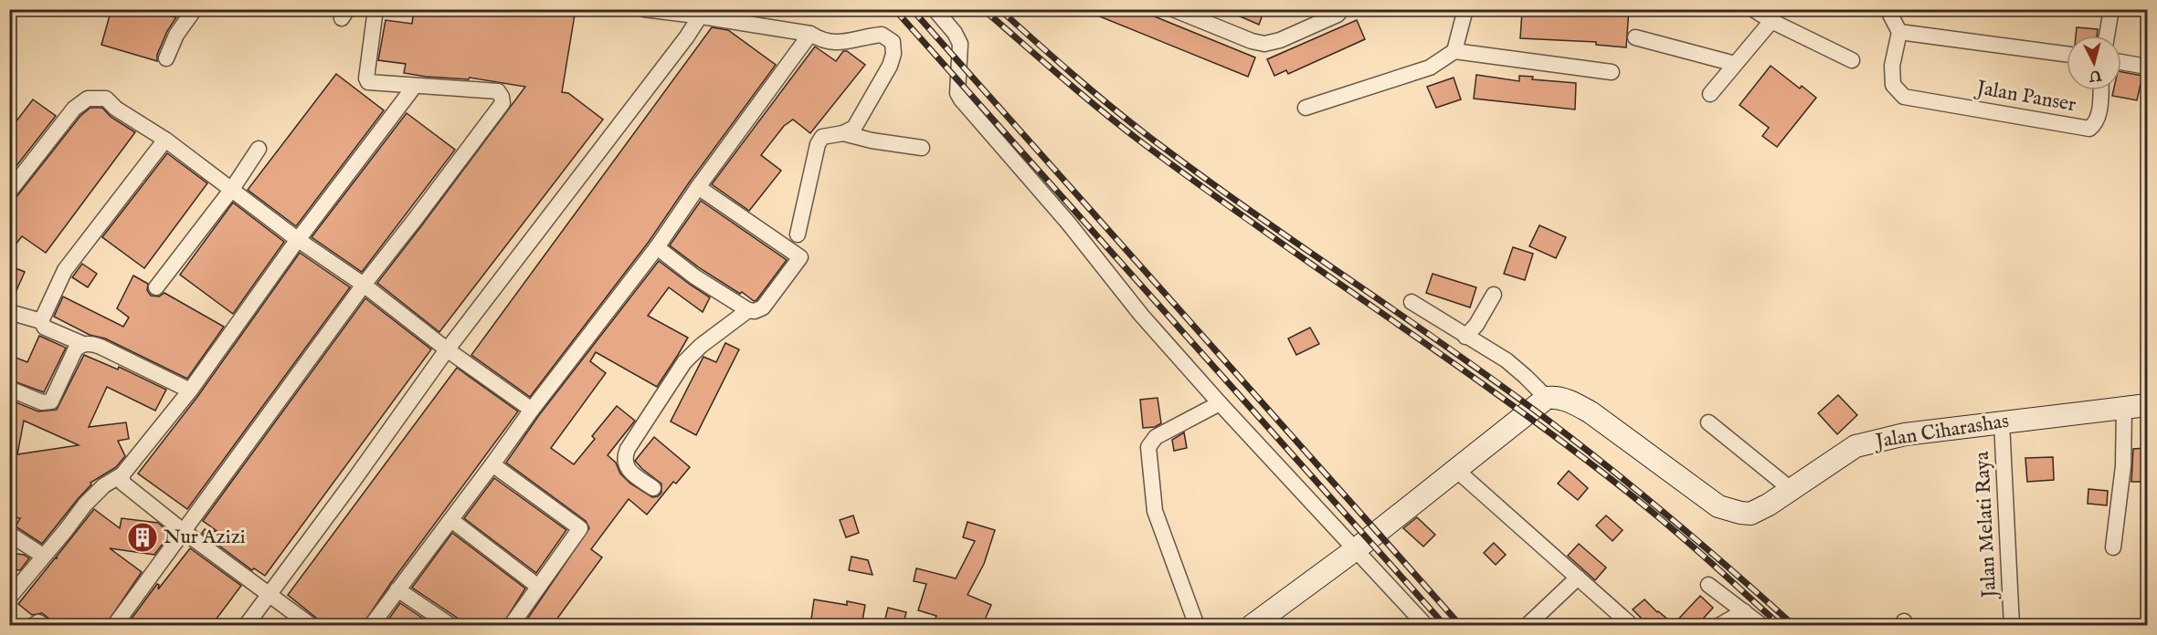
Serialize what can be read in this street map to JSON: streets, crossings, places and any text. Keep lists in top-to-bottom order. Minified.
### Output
{"streets":{"street":["Jalan Panser","Jalan Ciharashas","Jalan Melati Raya"]},"crossings":[["Jalan Ciharashas","Jalan Melati Raya"]],"places":{"building":["Nur Azizi"]},"north":"bottom"}
